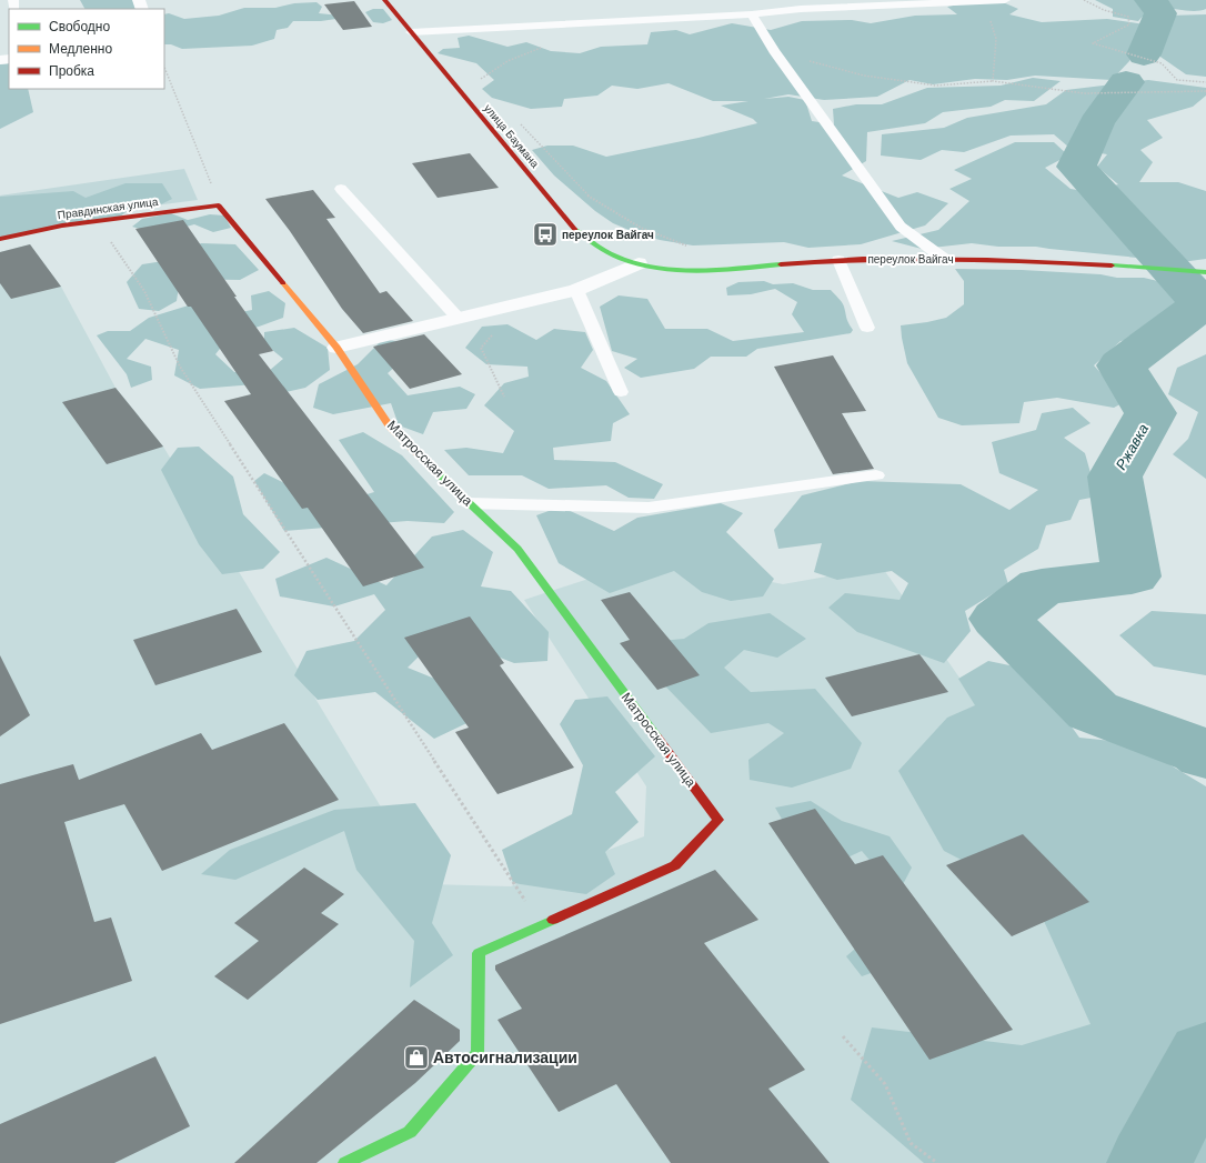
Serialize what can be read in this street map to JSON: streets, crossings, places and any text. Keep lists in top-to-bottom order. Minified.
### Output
{"streets":{"street":["улица Баумана","Правдинская улица","переулок Вайгач","Матросская улица"]},"crossings":[["улица Баумана","переулок Вайгач"],["Правдинская улица","Матросская улица"]],"water":["Ржавка"],"places":{"bus stop":["переулок Вайгач"],"shop":["Автосигнализации"]},"legend":["Свободно","Медленно","Пробка"]}
